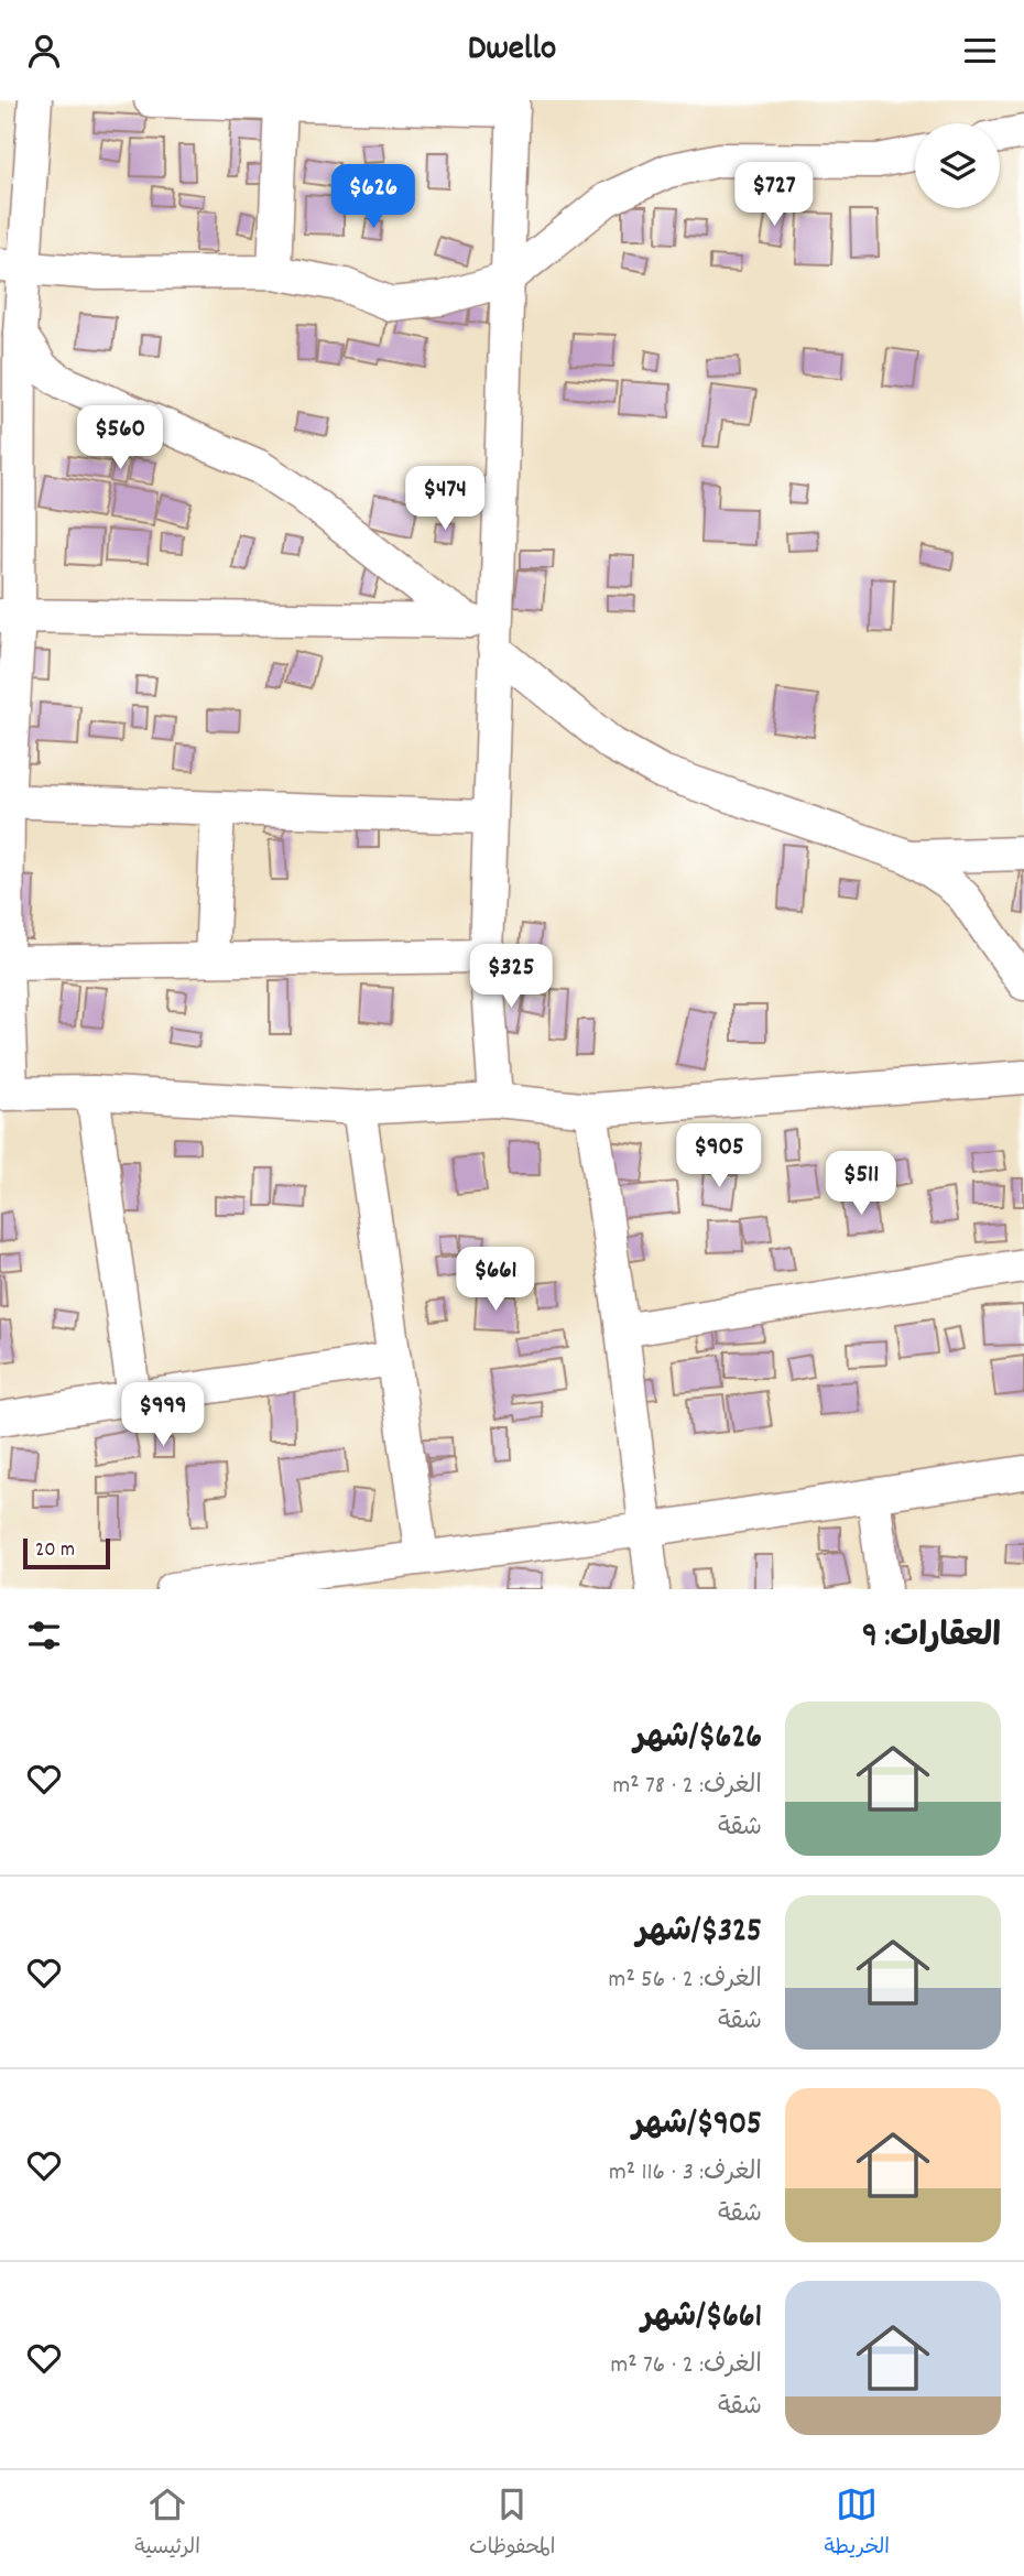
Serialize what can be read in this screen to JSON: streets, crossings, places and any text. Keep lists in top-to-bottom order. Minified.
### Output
{"scale_bar":"20 m","page":{"header":"Dwello","price":["$727","$626","$560","$474","$325","$905","$511","$661","$999"],"scale":"20 m","heading":"العقارات: 9","list":[{"name":"$626/شهر","note":"الغرف: 2 · 78 m² · شقة"},{"name":"$325/شهر","note":"الغرف: 2 · 56 m² · شقة"},{"name":"$905/شهر","note":"الغرف: 3 · 116 m² · شقة"},{"name":"$661/شهر","note":"الغرف: 2 · 76 m² · شقة"}],"tabs":["الخريطة","المحفوظات","الرئيسية"]}}
